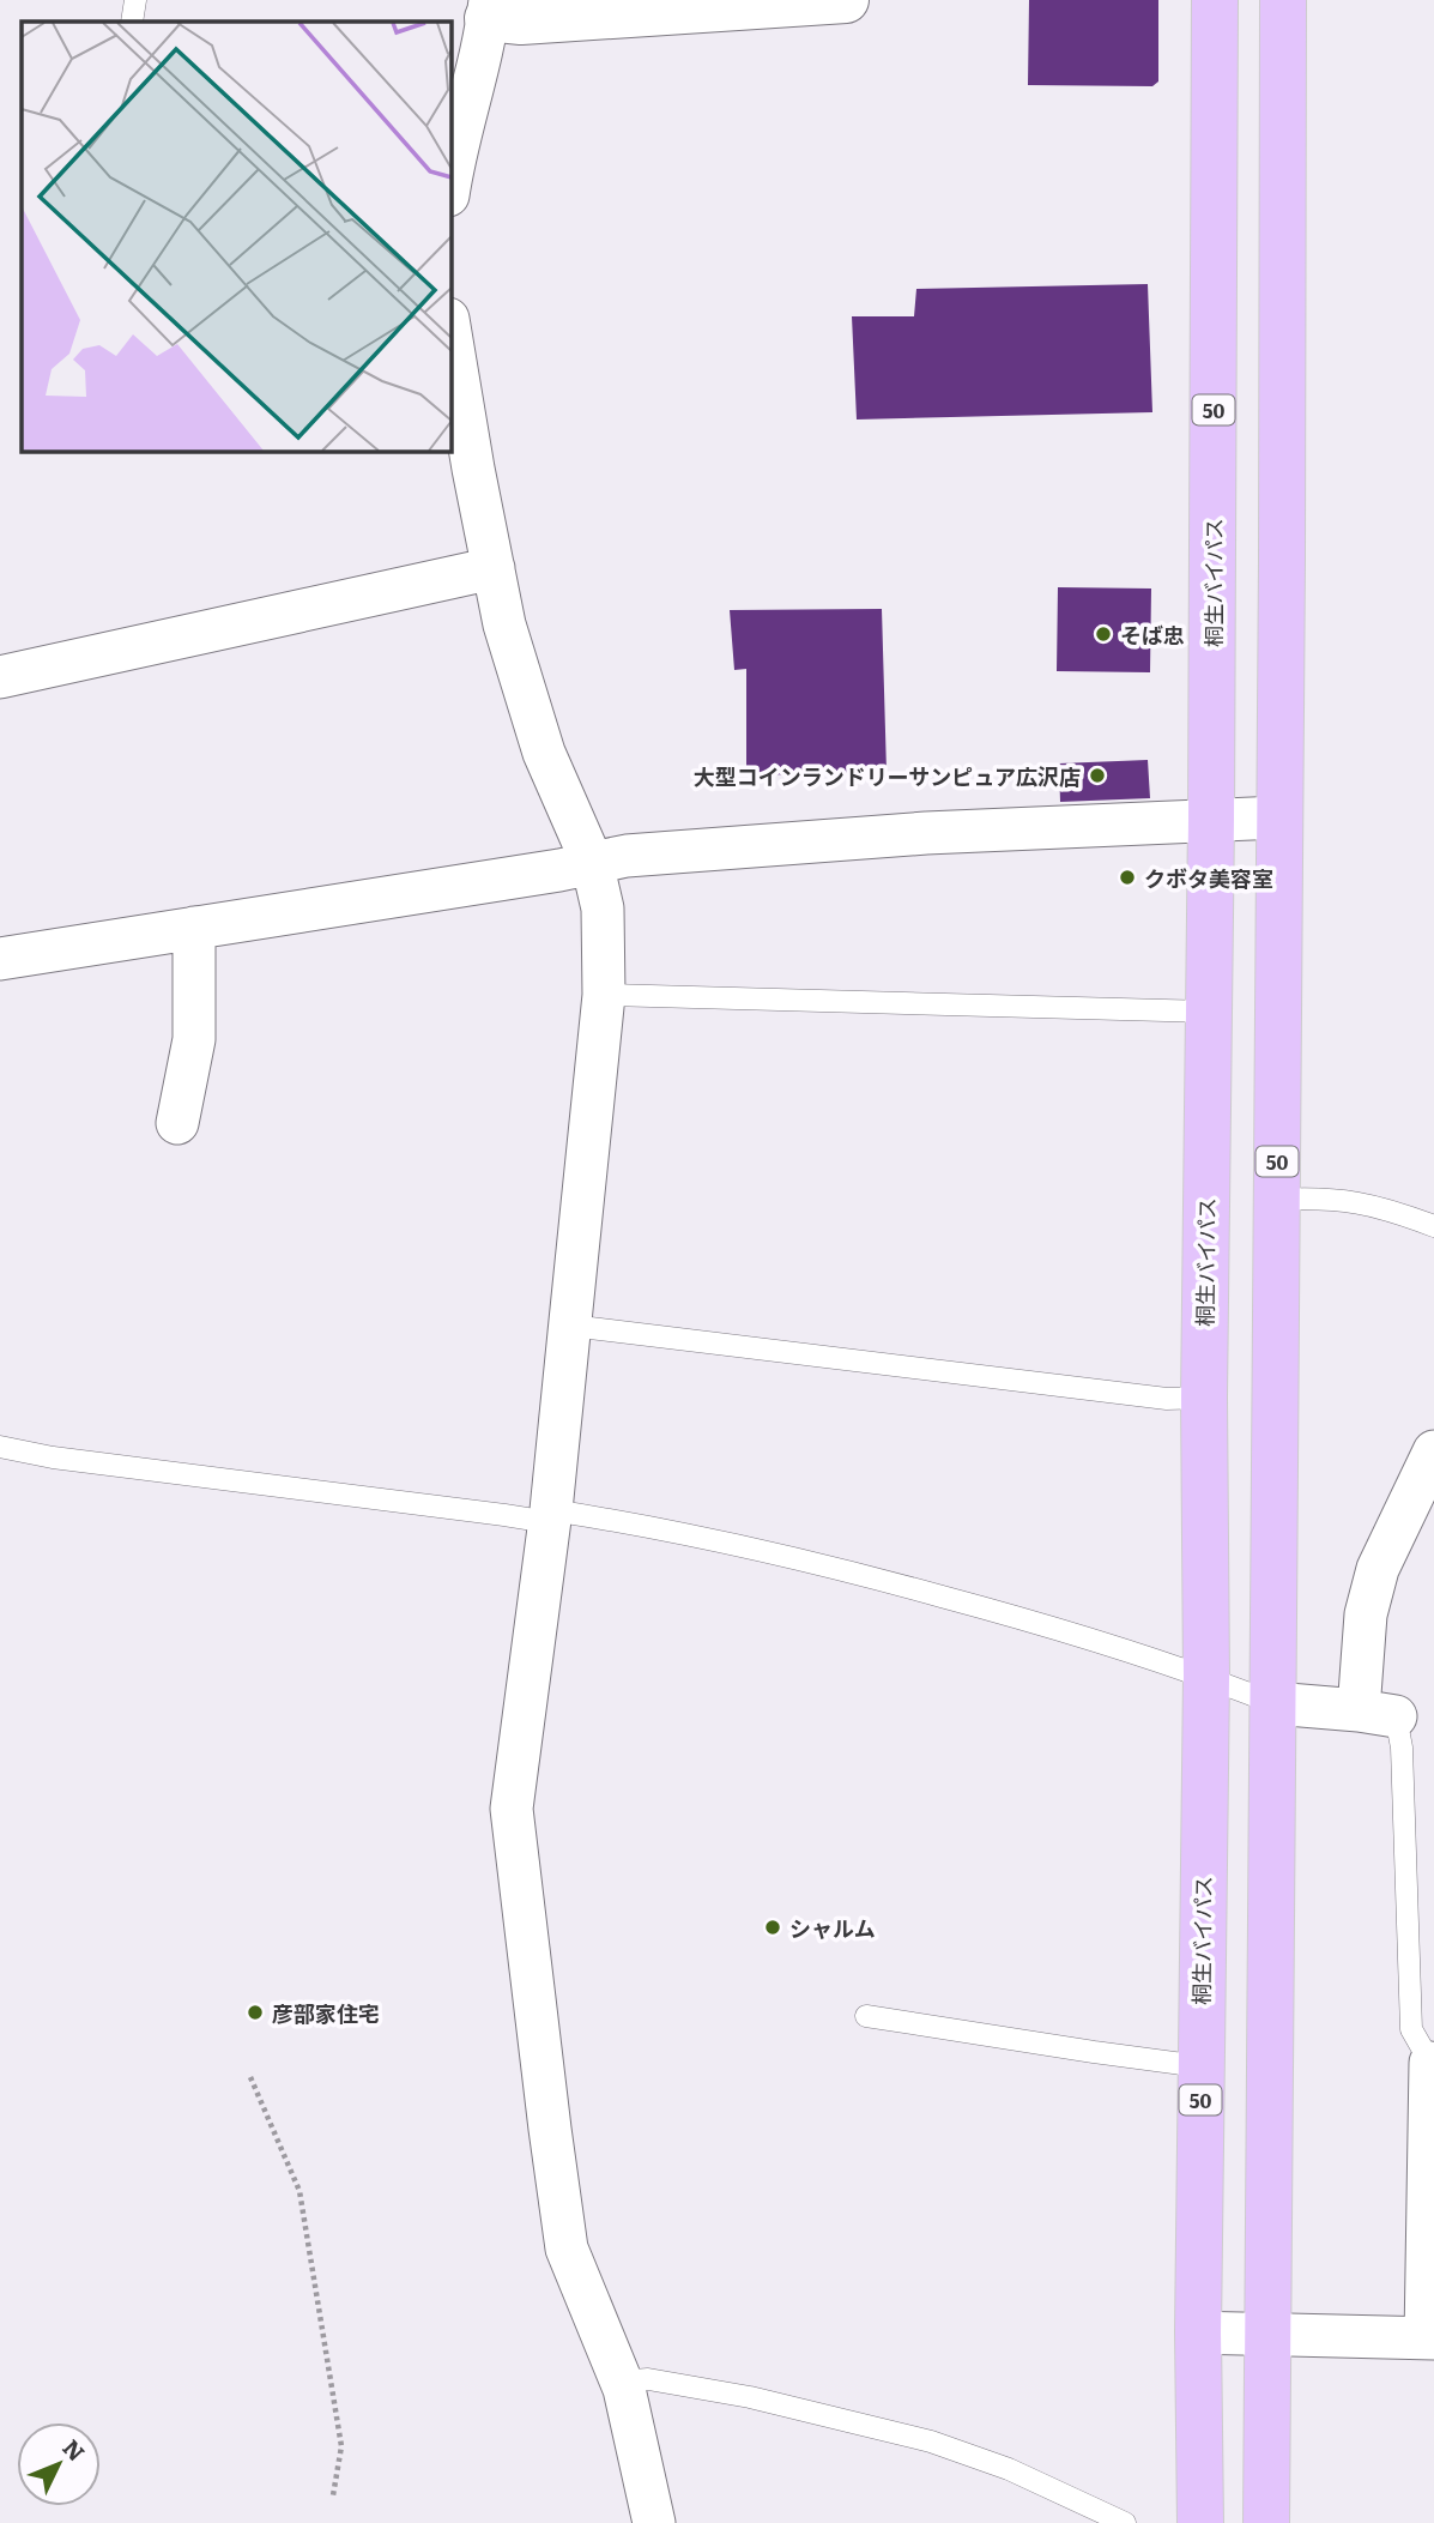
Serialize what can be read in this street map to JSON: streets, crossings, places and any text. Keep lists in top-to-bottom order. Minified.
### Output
{"streets":{"highway":["50","桐生バイパス"]},"places":["そば忠","大型コインランドリーサンピュア広沢店","クボタ美容室","シャルム","彦部家住宅"],"north":"top right"}
